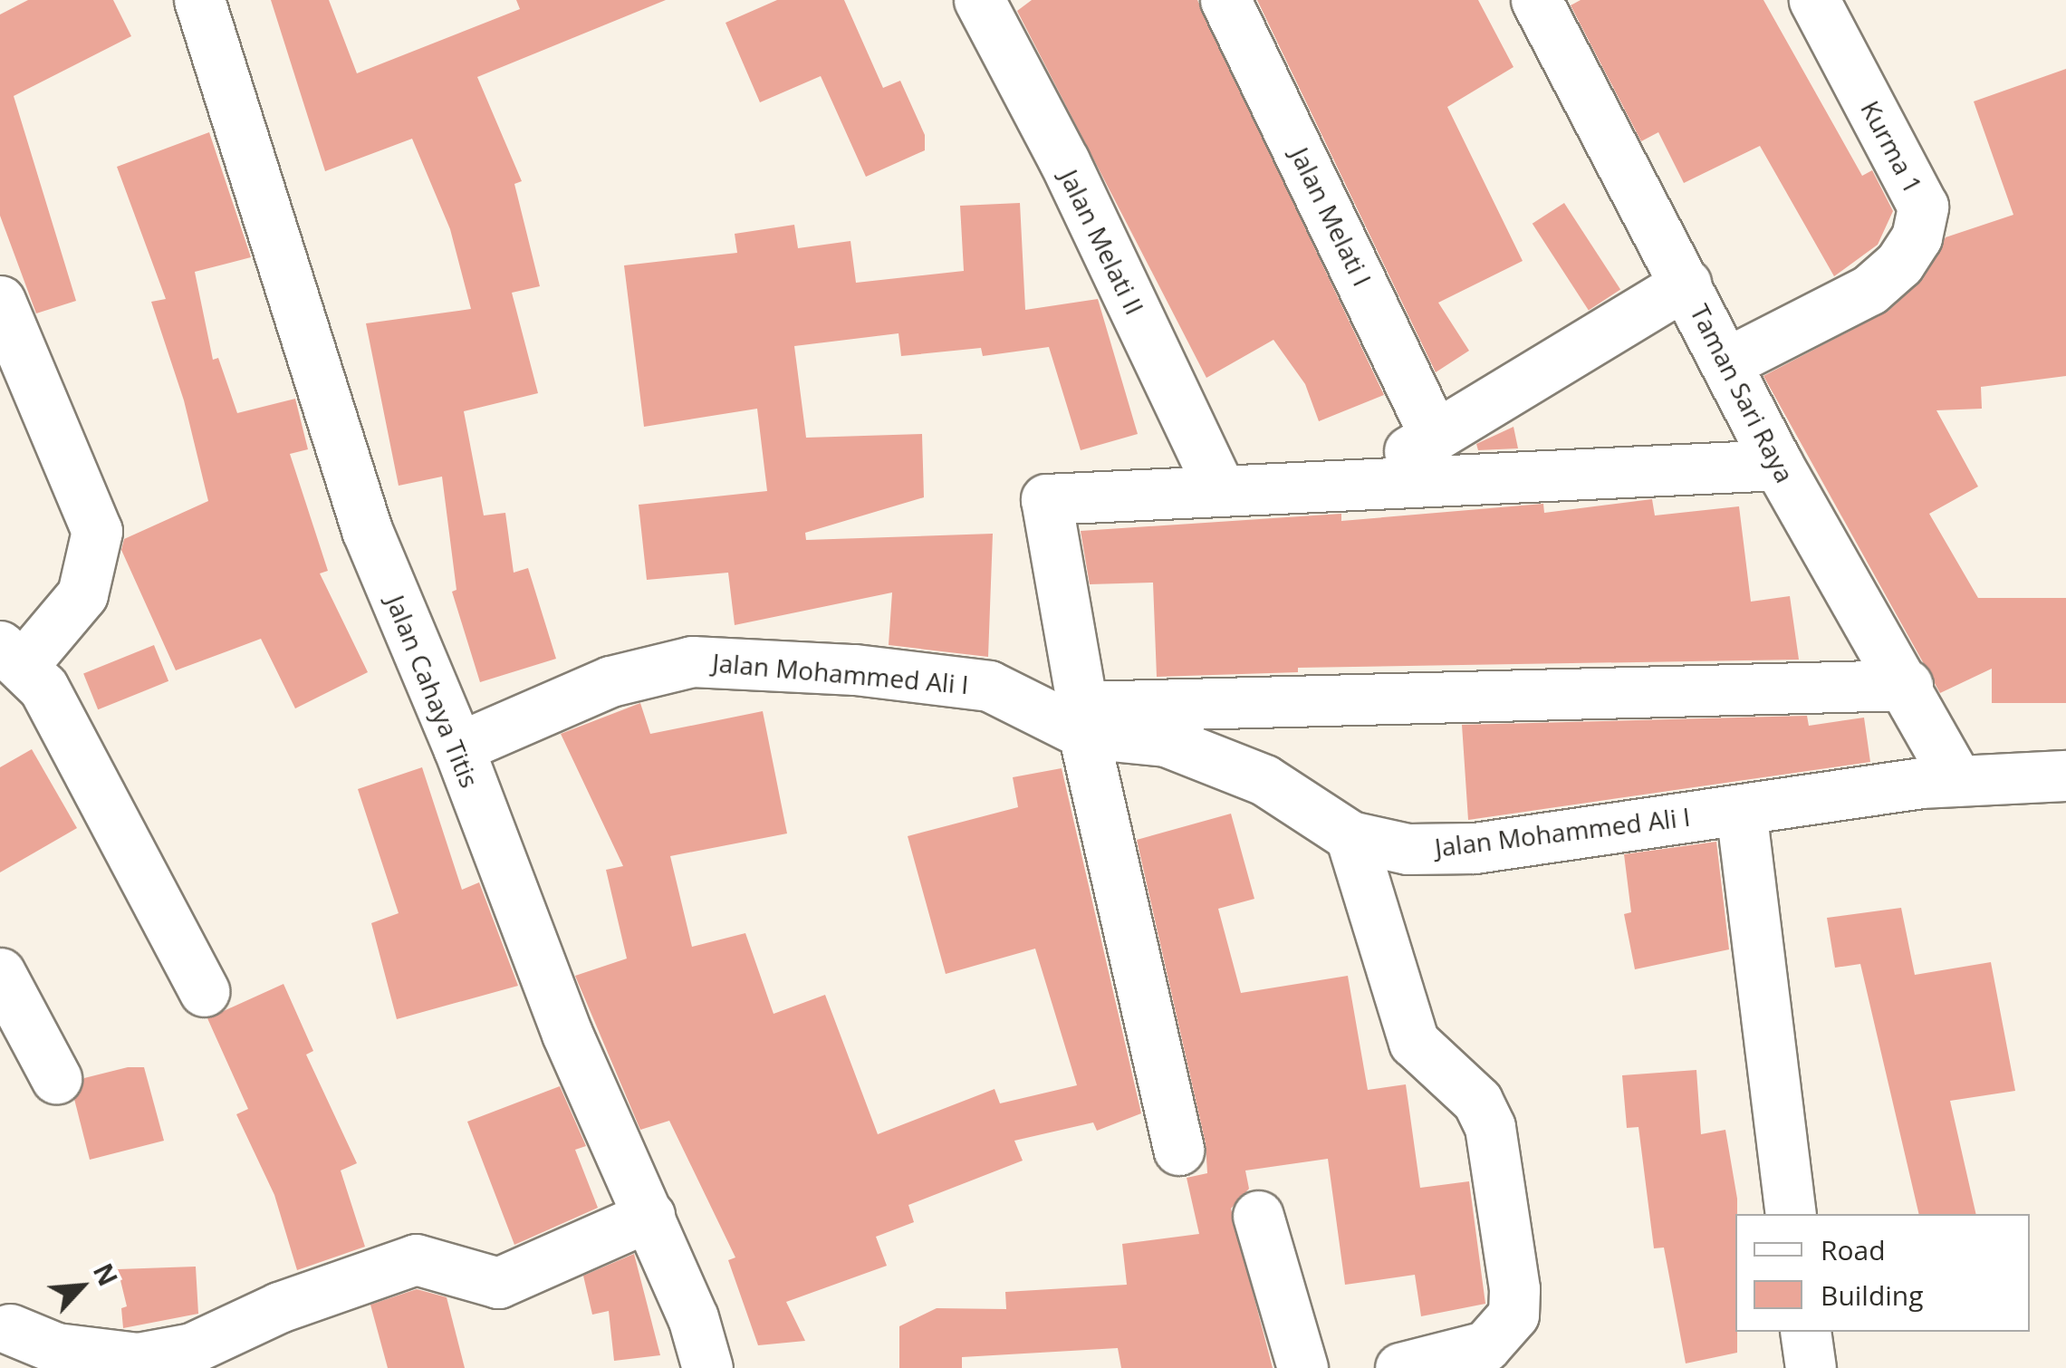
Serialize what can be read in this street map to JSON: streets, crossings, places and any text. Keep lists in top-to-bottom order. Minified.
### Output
{"streets":{"street":["Kurma 1","Jalan Melati I","Jalan Melati II","Taman Sari Raya","Jalan Mohammed Ali I","Jalan Cahaya Titis"]},"crossings":[["Kurma 1","Taman Sari Raya"],["Taman Sari Raya","Jalan Mohammed Ali I"],["Jalan Mohammed Ali I","Jalan Cahaya Titis"]],"legend":["Road","Building"],"north":"top right"}
